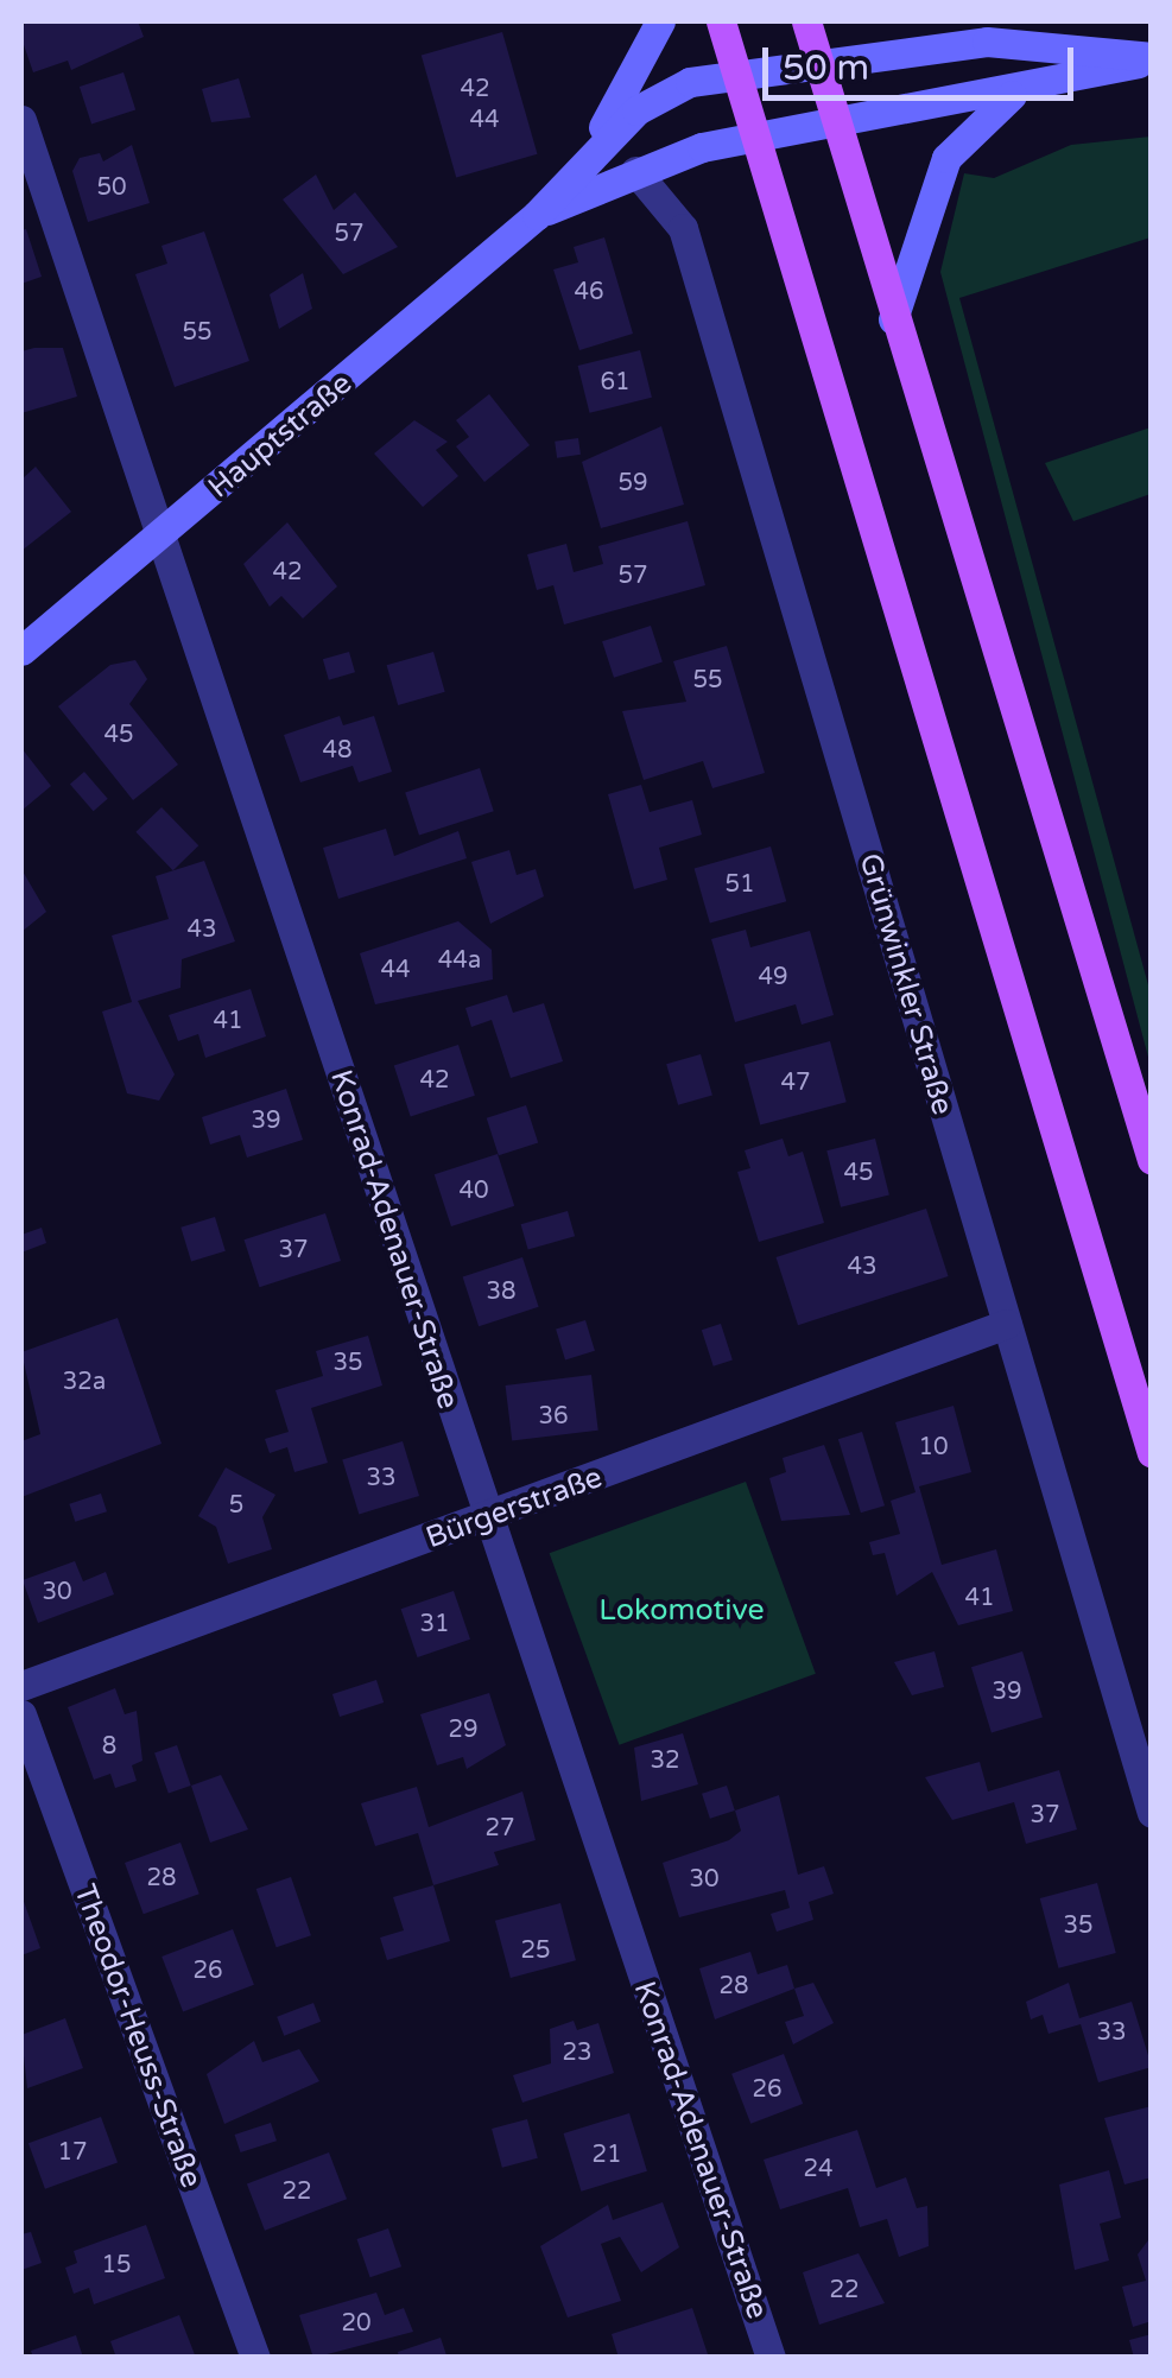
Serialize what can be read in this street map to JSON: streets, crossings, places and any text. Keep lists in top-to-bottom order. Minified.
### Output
{"streets":{"street":["Hauptstraße","Grünwinkler Straße","Konrad-Adenauer-Straße","Bürgerstraße","Theodor-Heuss-Straße"]},"crossings":[["Hauptstraße","Grünwinkler Straße"],["Hauptstraße","Konrad-Adenauer-Straße"],["Grünwinkler Straße","Bürgerstraße"],["Konrad-Adenauer-Straße","Bürgerstraße"]],"parks":["Lokomotive"],"house_numbers":["42","44","50","57","46","55","61","59","42","57","55","45","48","51","43","44a","44","49","41","42","47","39","45","40","37","43","38","35","32a","36","10","33","5","30","41","31","39","29","8","32","37","27","28","30","35","25","26","28","33","23","26","17","21","24","22","15","22","20"],"scale_bar":"50 m"}
